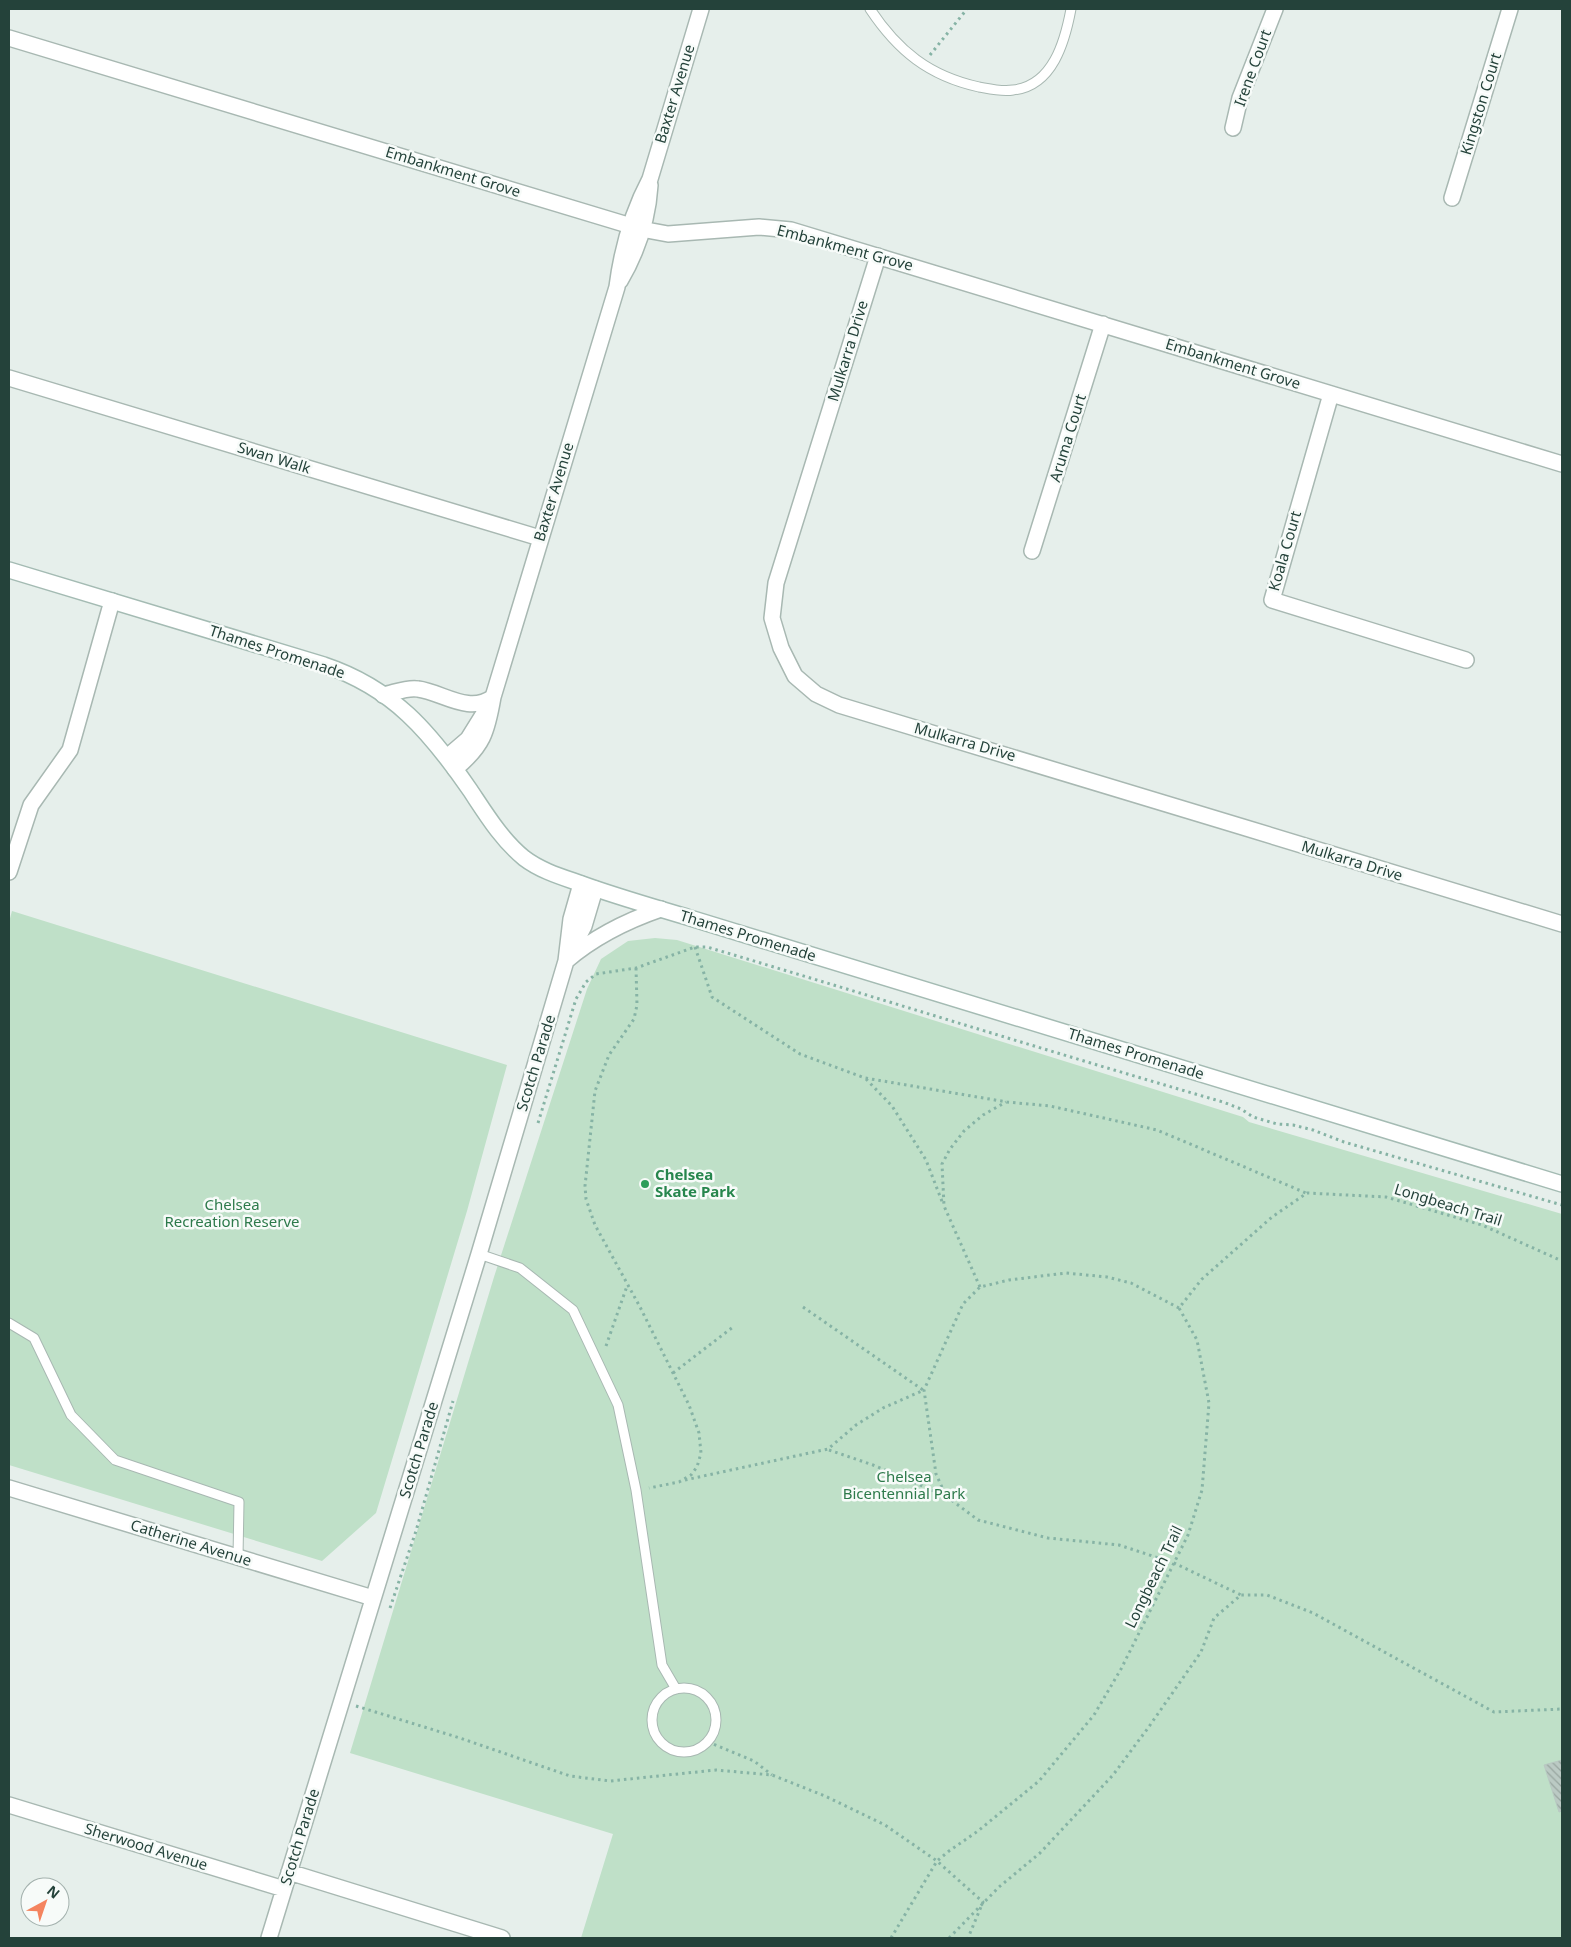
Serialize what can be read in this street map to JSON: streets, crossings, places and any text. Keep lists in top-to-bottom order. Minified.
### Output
{"streets":{"street":["Irene Court","Baxter Avenue","Kingston Court","Embankment Grove","Mulkarra Drive","Aruma Court","Swan Walk","Koala Court","Thames Promenade","Scotch Parade","Catherine Avenue","Sherwood Avenue"],"path":["Longbeach Trail"]},"crossings":[["Baxter Avenue","Embankment Grove"],["Baxter Avenue","Swan Walk"],["Baxter Avenue","Thames Promenade"],["Embankment Grove","Mulkarra Drive"],["Embankment Grove","Aruma Court"],["Embankment Grove","Koala Court"],["Thames Promenade","Scotch Parade"],["Scotch Parade","Catherine Avenue"],["Scotch Parade","Sherwood Avenue"]],"parks":["Chelsea Recreation Reserve","Chelsea Bicentennial Park"],"places":["Chelsea Skate Park"],"north":"top right"}
